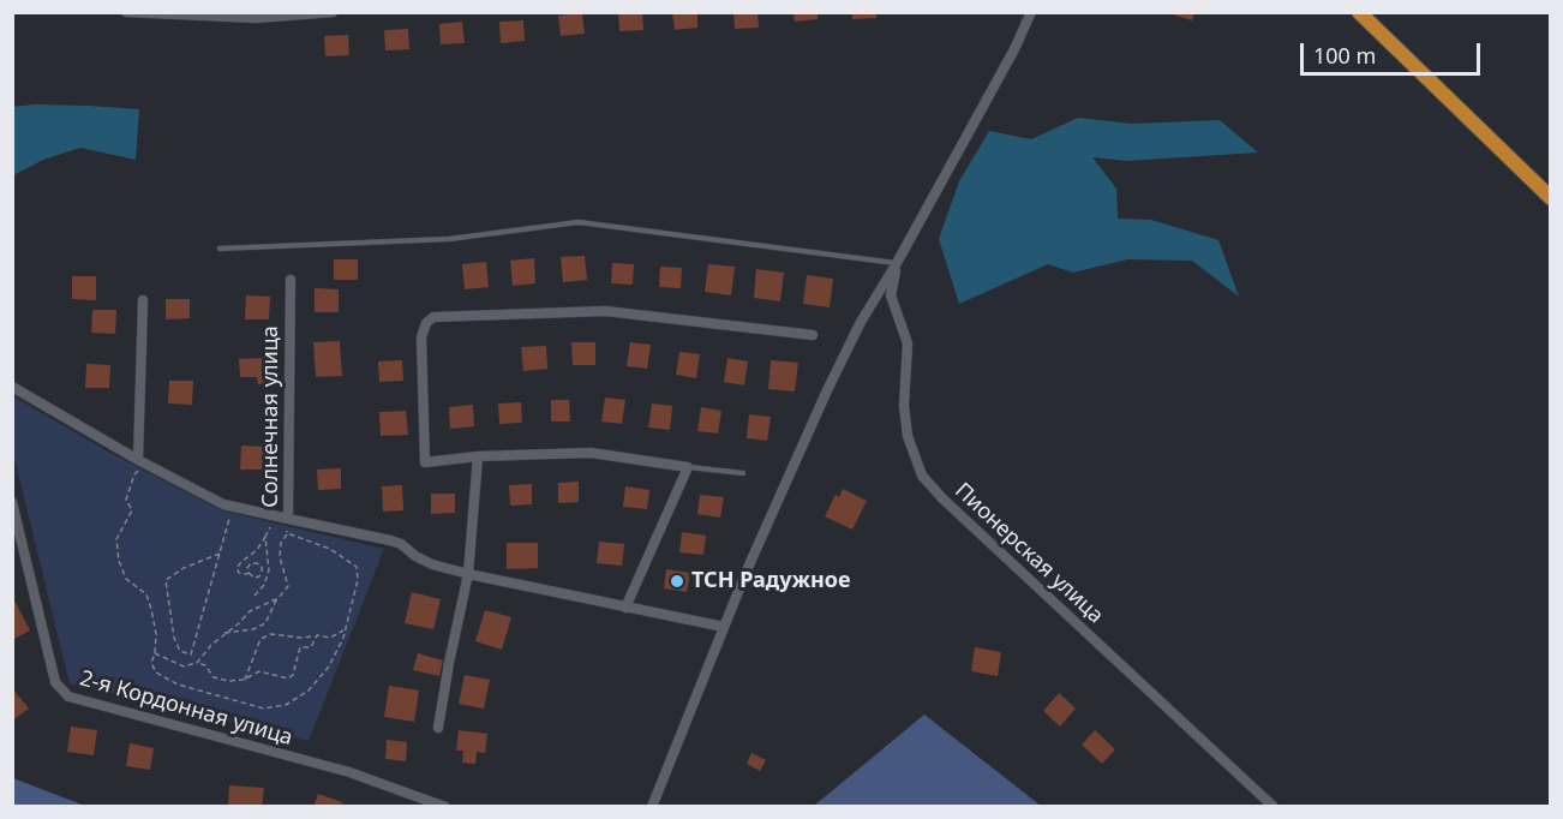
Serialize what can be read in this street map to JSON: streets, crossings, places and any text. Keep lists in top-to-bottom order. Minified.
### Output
{"streets":{"street":["Солнечная улица","Пионерская улица","2-я Кордонная улица"]},"places":["ТСН Радужное"],"scale_bar":"100 m"}
